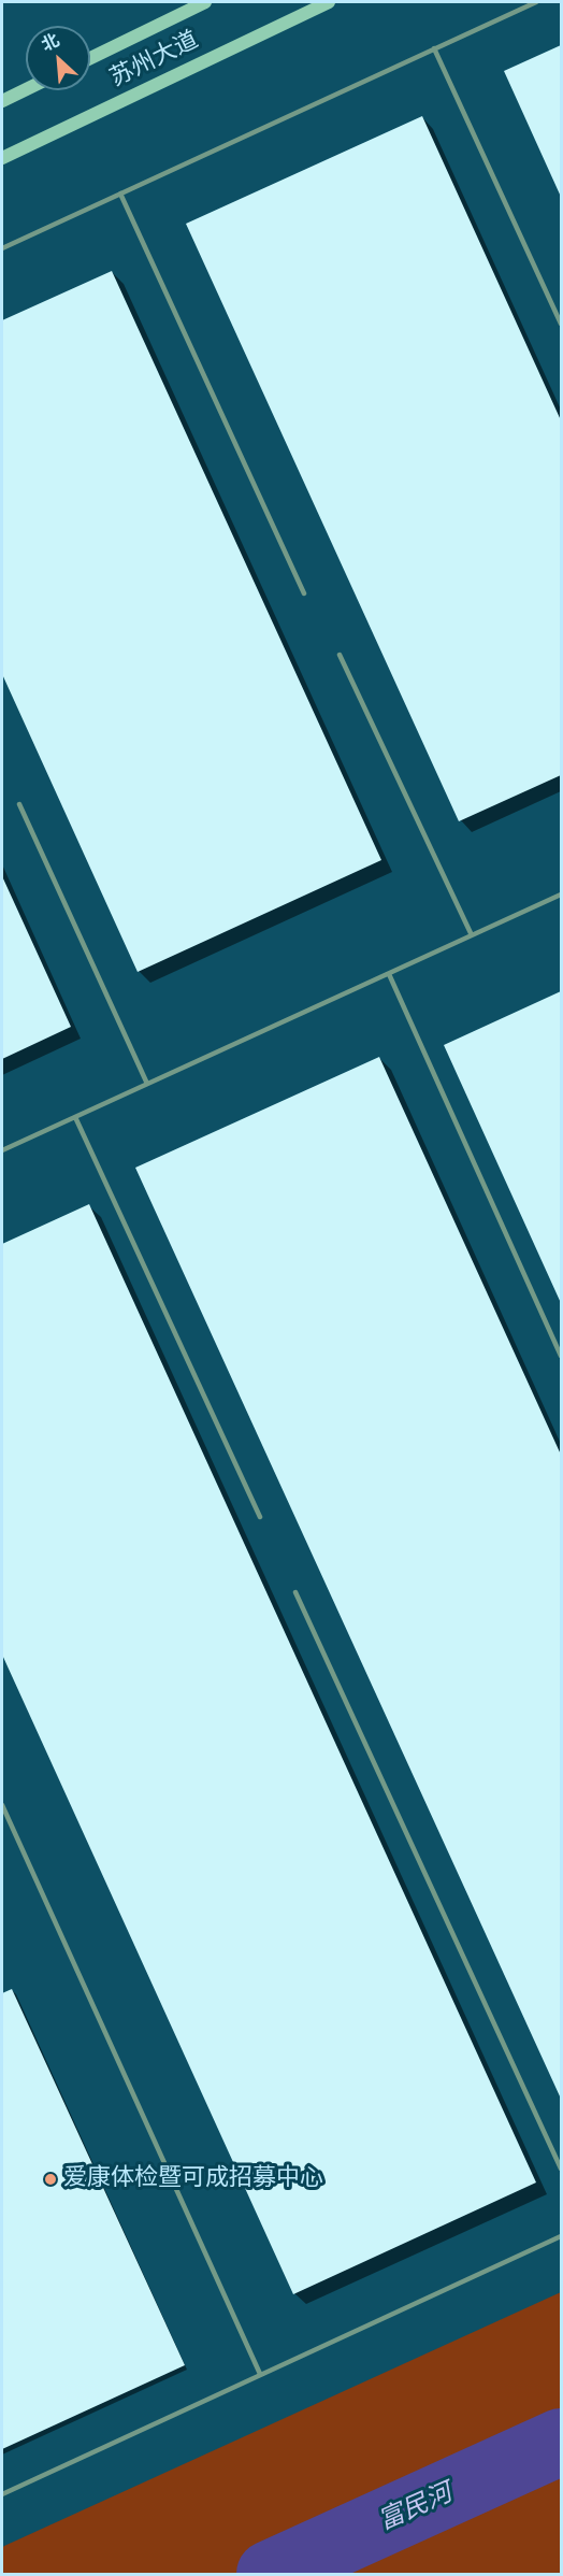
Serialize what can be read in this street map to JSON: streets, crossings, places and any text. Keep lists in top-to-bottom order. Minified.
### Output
{"streets":{"street":["苏州大道"]},"water":["富民河"],"places":["爱康体检暨可成招募中心"],"north":"top left"}
